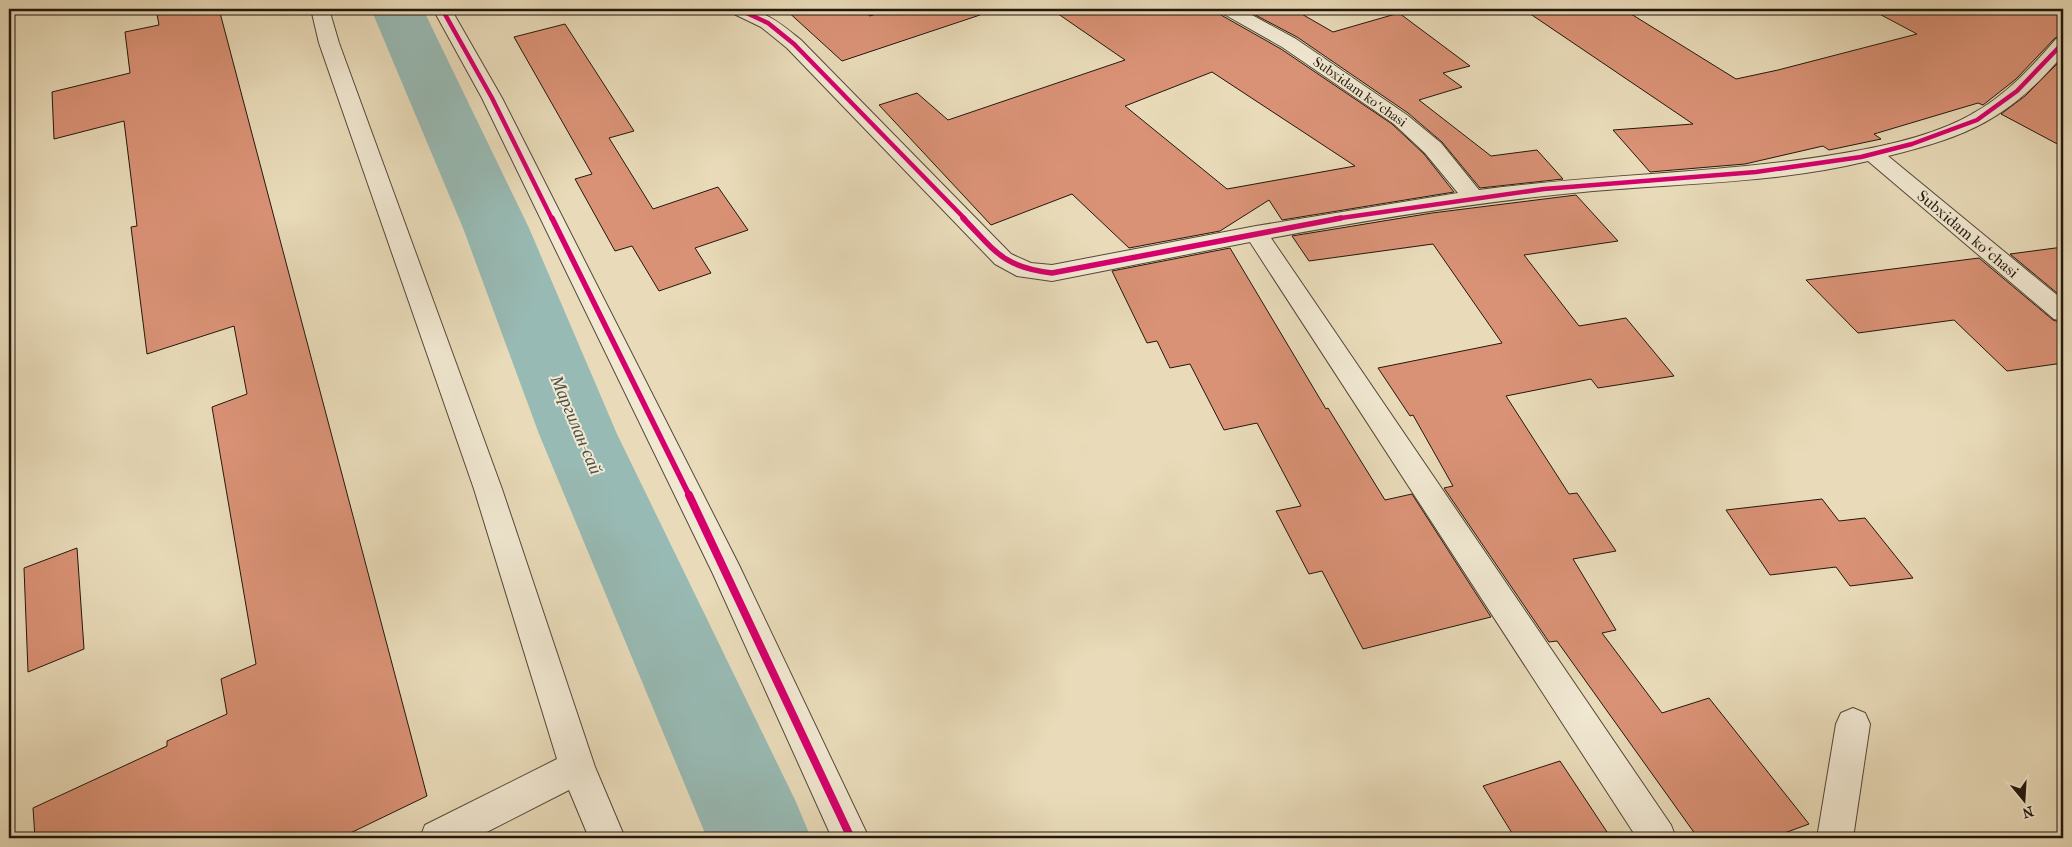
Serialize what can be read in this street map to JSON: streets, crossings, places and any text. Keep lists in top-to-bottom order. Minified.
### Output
{"streets":{"street":["Subxidam koʻchasi"]},"water":["Маргилан-сай"],"north":"bottom"}
